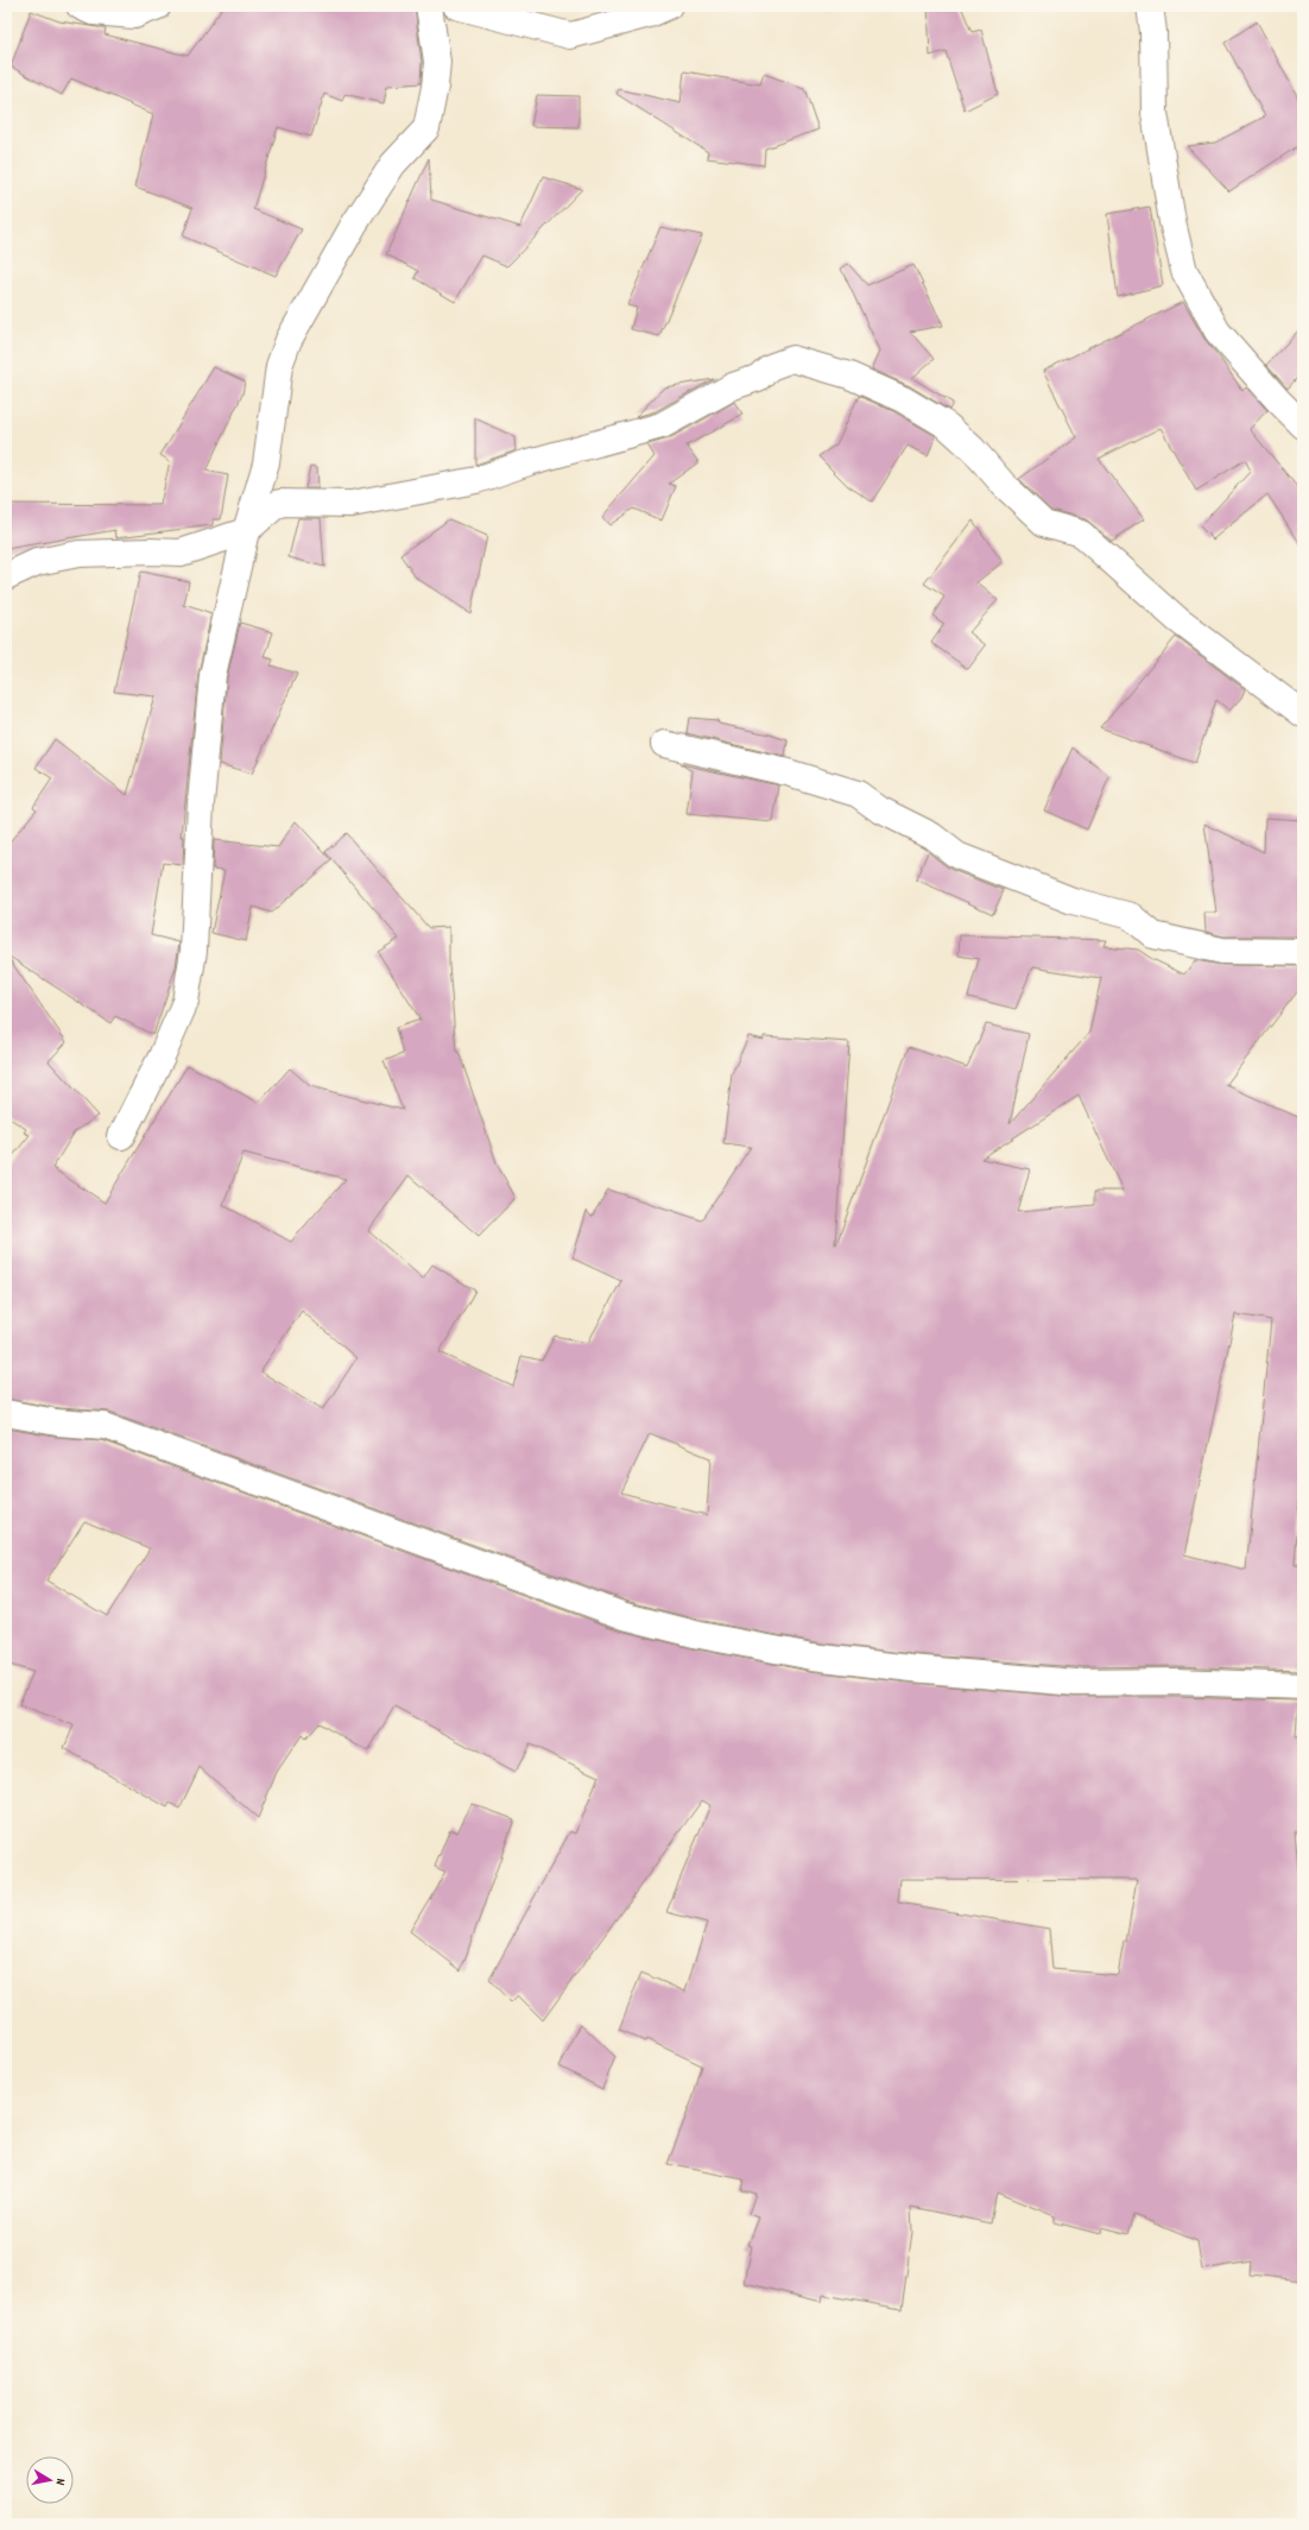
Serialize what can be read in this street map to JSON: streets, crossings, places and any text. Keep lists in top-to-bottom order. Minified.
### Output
{"north":"right"}
